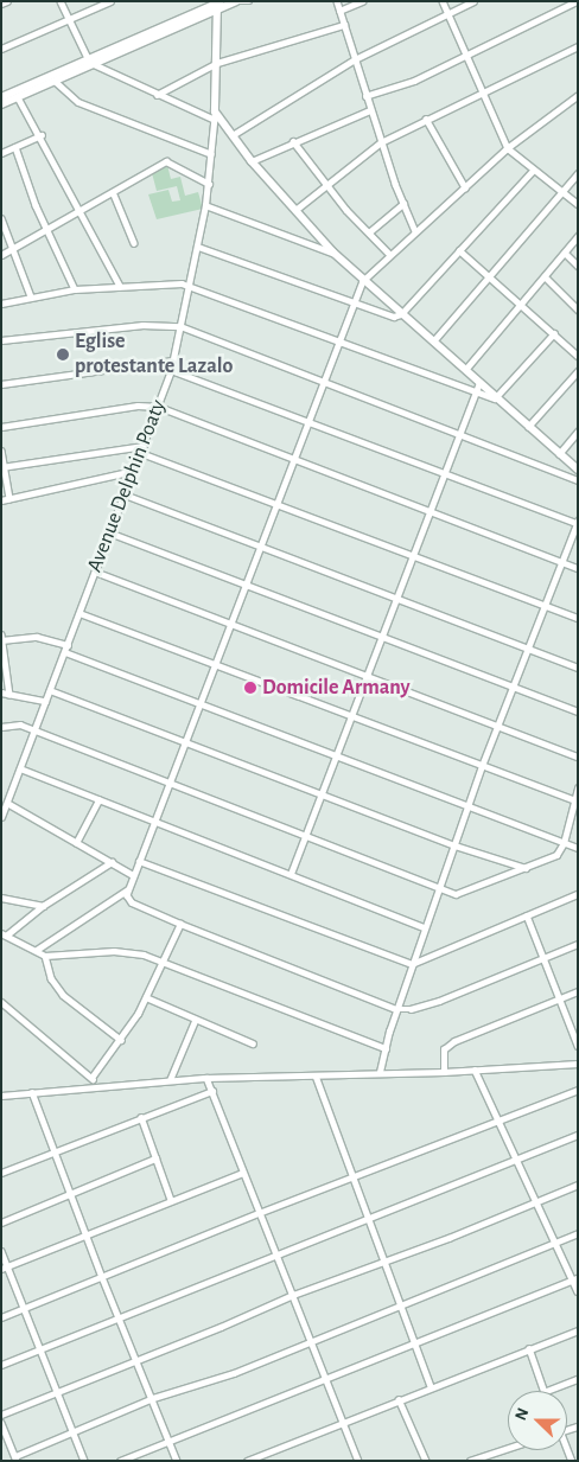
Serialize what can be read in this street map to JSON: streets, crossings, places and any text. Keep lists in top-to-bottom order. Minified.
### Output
{"streets":{"street":["Avenue Delphin Poaty"]},"places":["Eglise protestante Lazalo","Domicile Armany"],"north":"left"}
